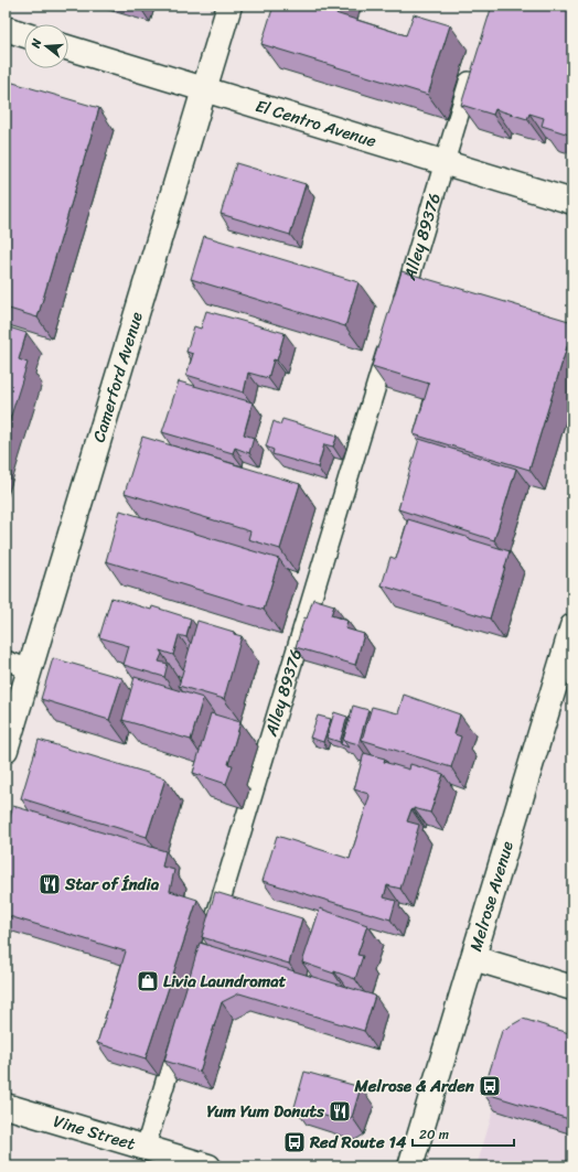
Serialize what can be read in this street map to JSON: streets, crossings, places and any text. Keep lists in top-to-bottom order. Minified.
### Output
{"streets":{"street":["El Centro Avenue","Camerford Avenue","Melrose Avenue","Vine Street"],"lane":["Alley 89376"]},"crossings":[["El Centro Avenue","Alley 89376"],["El Centro Avenue","Camerford Avenue"]],"places":{"restaurant":["Star of Índia","Yum Yum Donuts"],"shop":["Livia Laundromat"],"bus stop":["Melrose & Arden","Red Route 14"]},"scale_bar":"20 m","north":"left"}
